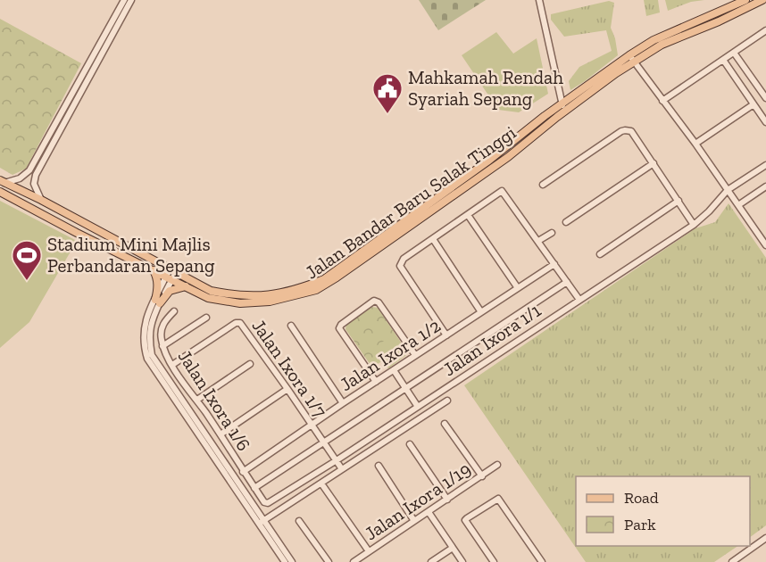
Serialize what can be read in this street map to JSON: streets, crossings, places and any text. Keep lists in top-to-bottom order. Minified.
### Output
{"streets":{"main road":["Jalan Bandar Baru Salak Tinggi"],"street":["Jalan Ixora 1/1","Jalan Ixora 1/2","Jalan Ixora 1/7","Jalan Ixora 1/6","Jalan Ixora 1/19"]},"crossings":[["Jalan Ixora 1/1","Jalan Ixora 1/7"],["Jalan Ixora 1/1","Jalan Ixora 1/6"],["Jalan Ixora 1/2","Jalan Ixora 1/7"],["Jalan Ixora 1/2","Jalan Ixora 1/6"],["Jalan Ixora 1/7","Jalan Ixora 1/6"]],"places":{"public building":["Mahkamah Rendah Syariah Sepang"],"sports":["Stadium Mini Majlis Perbandaran Sepang"]},"legend":["Road","Park"]}
